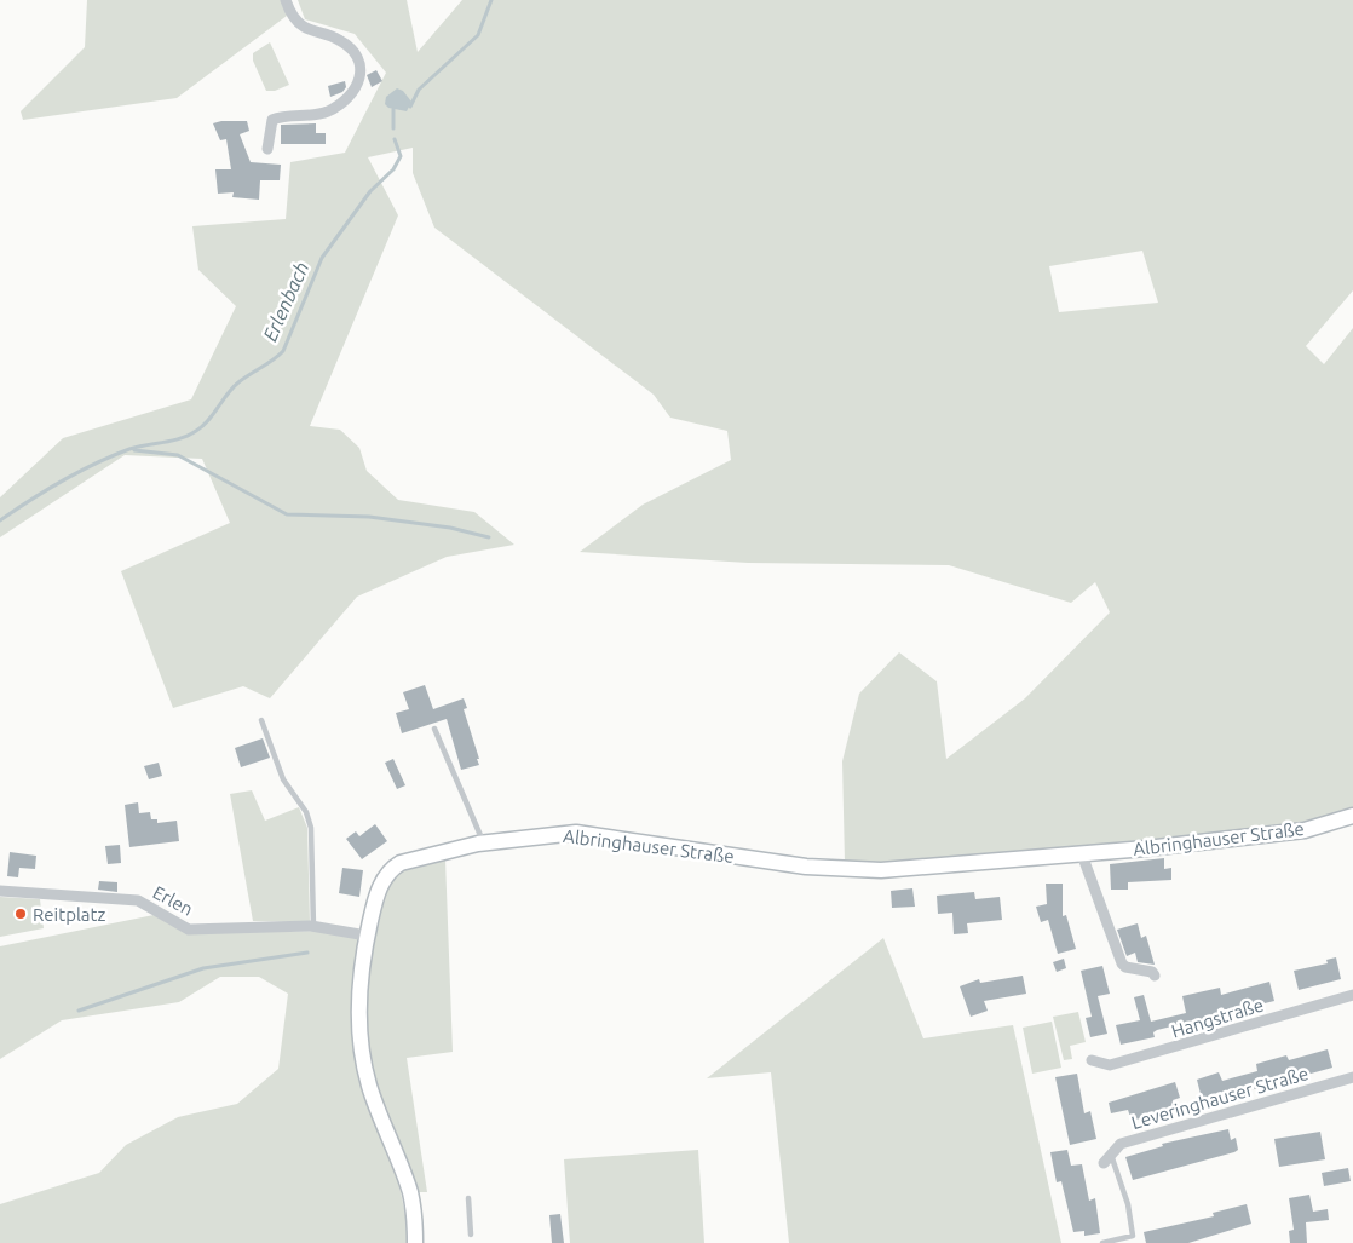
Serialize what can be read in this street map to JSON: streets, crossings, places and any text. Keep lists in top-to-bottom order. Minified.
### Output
{"streets":{"street":["Albringhauser Straße","Erlen","Hangstraße","Leveringhauser Straße"]},"crossings":[["Albringhauser Straße","Erlen"]],"water":["Erlenbach"],"places":["Reitplatz"]}
